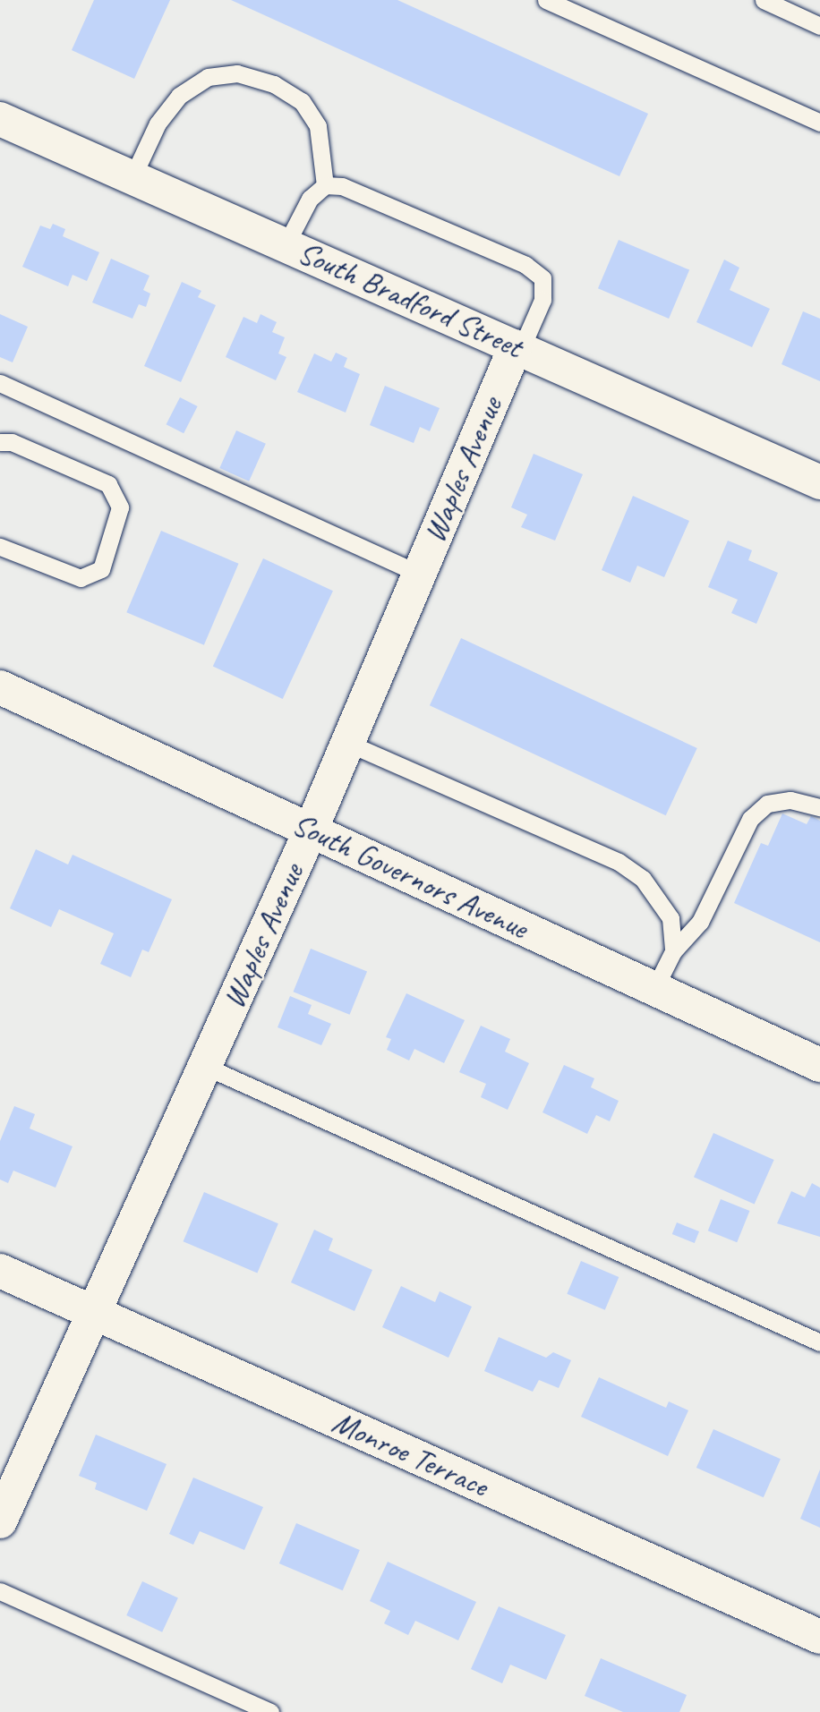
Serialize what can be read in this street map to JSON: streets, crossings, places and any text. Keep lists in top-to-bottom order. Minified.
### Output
{"streets":{"street":["South Bradford Street","Waples Avenue","South Governors Avenue","Monroe Terrace"]},"crossings":[["South Bradford Street","Waples Avenue"],["Waples Avenue","South Governors Avenue"],["Waples Avenue","Monroe Terrace"]]}
